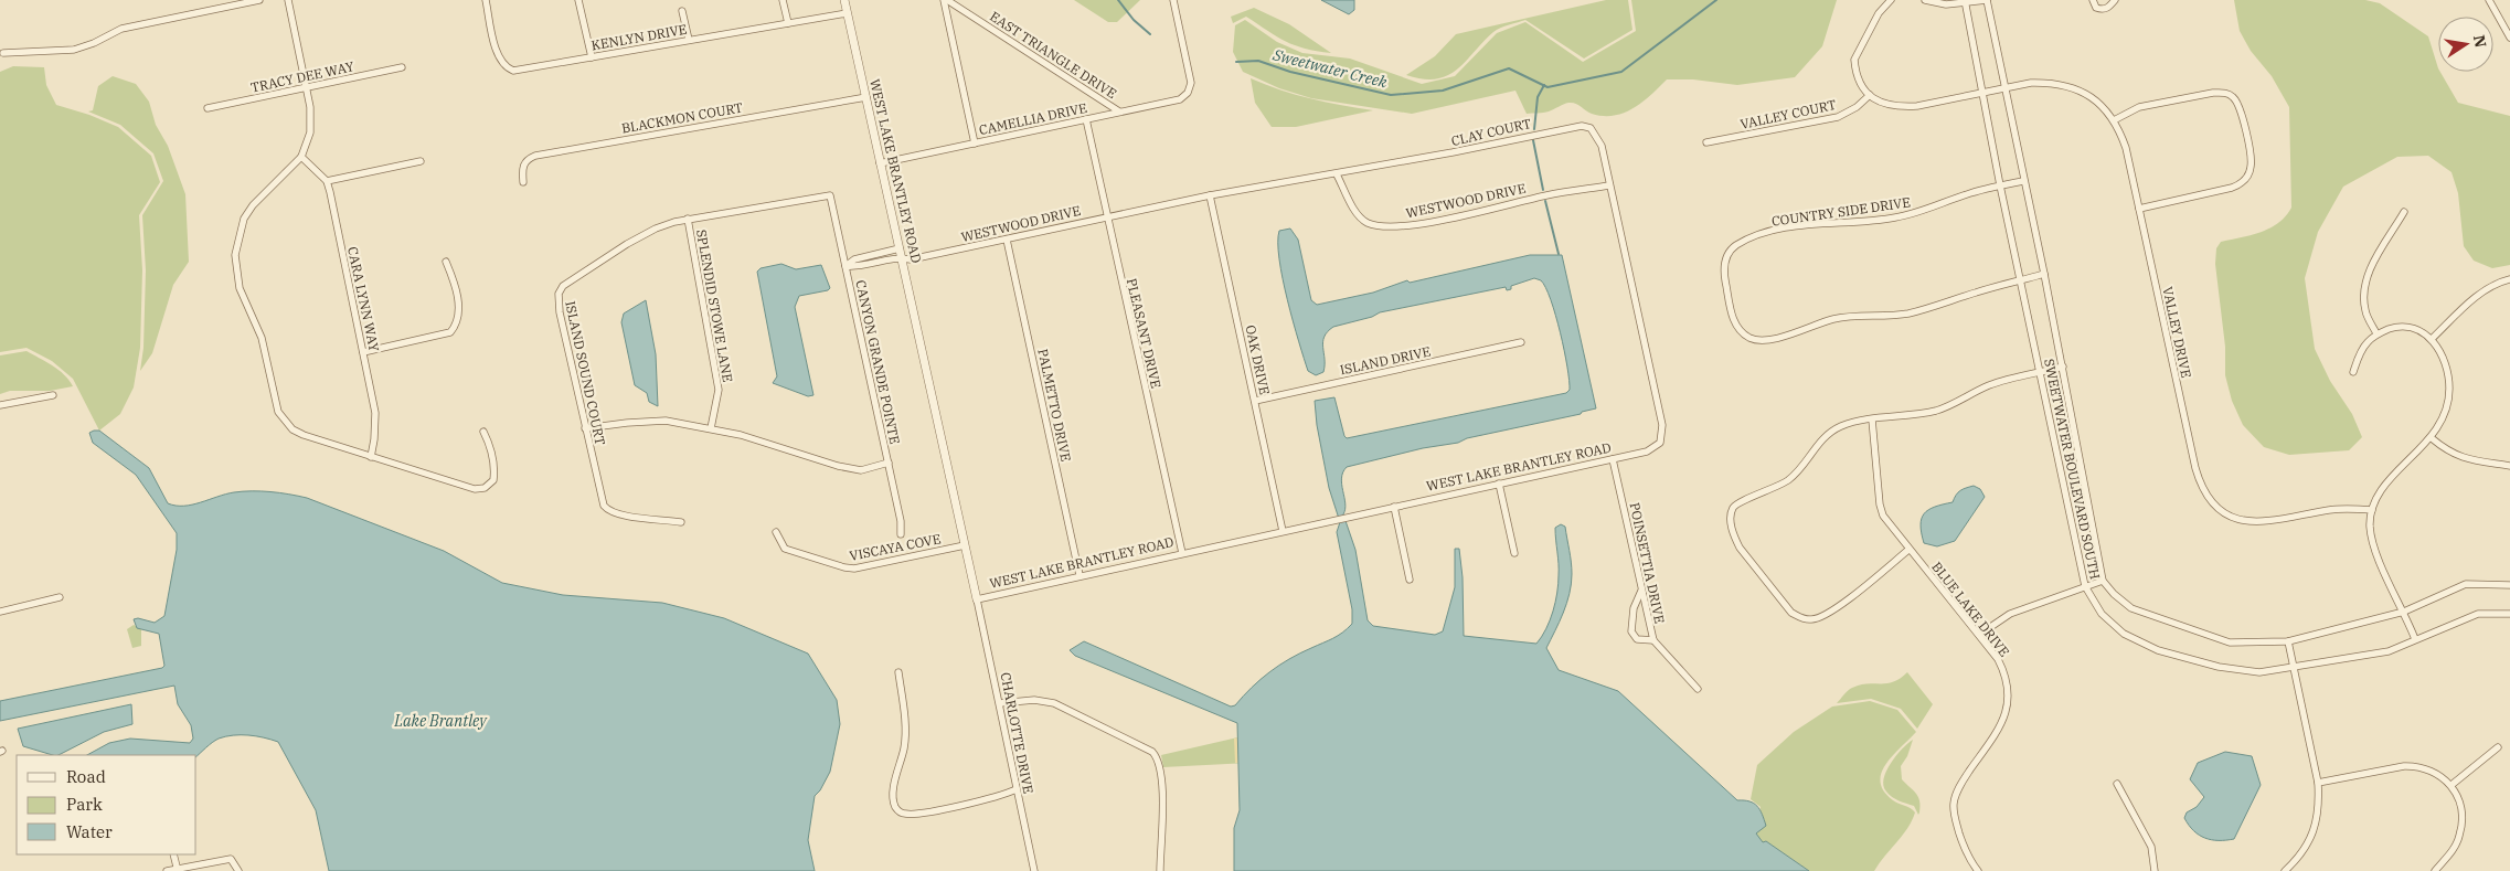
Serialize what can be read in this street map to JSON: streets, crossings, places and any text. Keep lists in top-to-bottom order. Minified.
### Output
{"streets":{"street":["KENLYN DRIVE","EAST TRIANGLE DRIVE","TRACY DEE WAY","VALLEY COURT","BLACKMON COURT","CAMELLIA DRIVE","CLAY COURT","WEST LAKE BRANTLEY ROAD","WESTWOOD DRIVE","COUNTRY SIDE DRIVE","CARA LYNN WAY","SPLENDID STOWE LANE","VALLEY DRIVE","PLEASANT DRIVE","OAK DRIVE","ISLAND DRIVE","CANYON GRANDE POINTE","ISLAND SOUND COURT","PALMETTO DRIVE","SWEETWATER BOULEVARD SOUTH","VISCAYA COVE","POINSETTIA DRIVE","BLUE LAKE DRIVE","CHARLOTTE DRIVE"]},"crossings":[["KENLYN DRIVE","WEST LAKE BRANTLEY ROAD"],["EAST TRIANGLE DRIVE","CAMELLIA DRIVE"],["VALLEY COURT","VALLEY DRIVE"],["BLACKMON COURT","WEST LAKE BRANTLEY ROAD"],["CAMELLIA DRIVE","WEST LAKE BRANTLEY ROAD"],["CAMELLIA DRIVE","PLEASANT DRIVE"],["CLAY COURT","WEST LAKE BRANTLEY ROAD"],["CLAY COURT","WESTWOOD DRIVE"],["WEST LAKE BRANTLEY ROAD","WESTWOOD DRIVE"],["WEST LAKE BRANTLEY ROAD","PLEASANT DRIVE"],["WEST LAKE BRANTLEY ROAD","OAK DRIVE"],["WEST LAKE BRANTLEY ROAD","PALMETTO DRIVE"],["WEST LAKE BRANTLEY ROAD","VISCAYA COVE"],["WEST LAKE BRANTLEY ROAD","POINSETTIA DRIVE"],["WEST LAKE BRANTLEY ROAD","CHARLOTTE DRIVE"],["WESTWOOD DRIVE","PLEASANT DRIVE"],["WESTWOOD DRIVE","OAK DRIVE"],["WESTWOOD DRIVE","CANYON GRANDE POINTE"],["WESTWOOD DRIVE","PALMETTO DRIVE"],["COUNTRY SIDE DRIVE","SWEETWATER BOULEVARD SOUTH"],["SPLENDID STOWE LANE","ISLAND SOUND COURT"],["VALLEY DRIVE","SWEETWATER BOULEVARD SOUTH"],["OAK DRIVE","ISLAND DRIVE"],["CANYON GRANDE POINTE","ISLAND SOUND COURT"]],"water":["Sweetwater Creek","Lake Brantley"],"legend":["Road","Park","Water"],"north":"right"}
